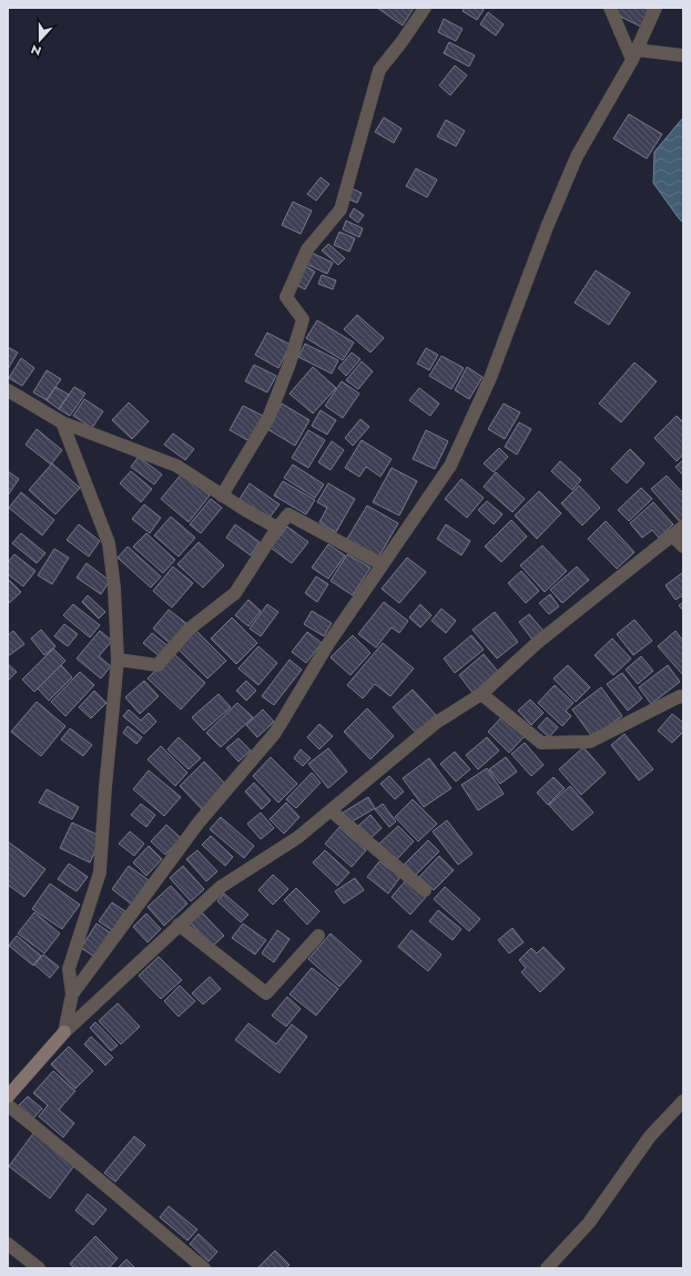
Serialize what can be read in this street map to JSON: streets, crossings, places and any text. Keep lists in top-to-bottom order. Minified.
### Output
{"north":"bottom"}
